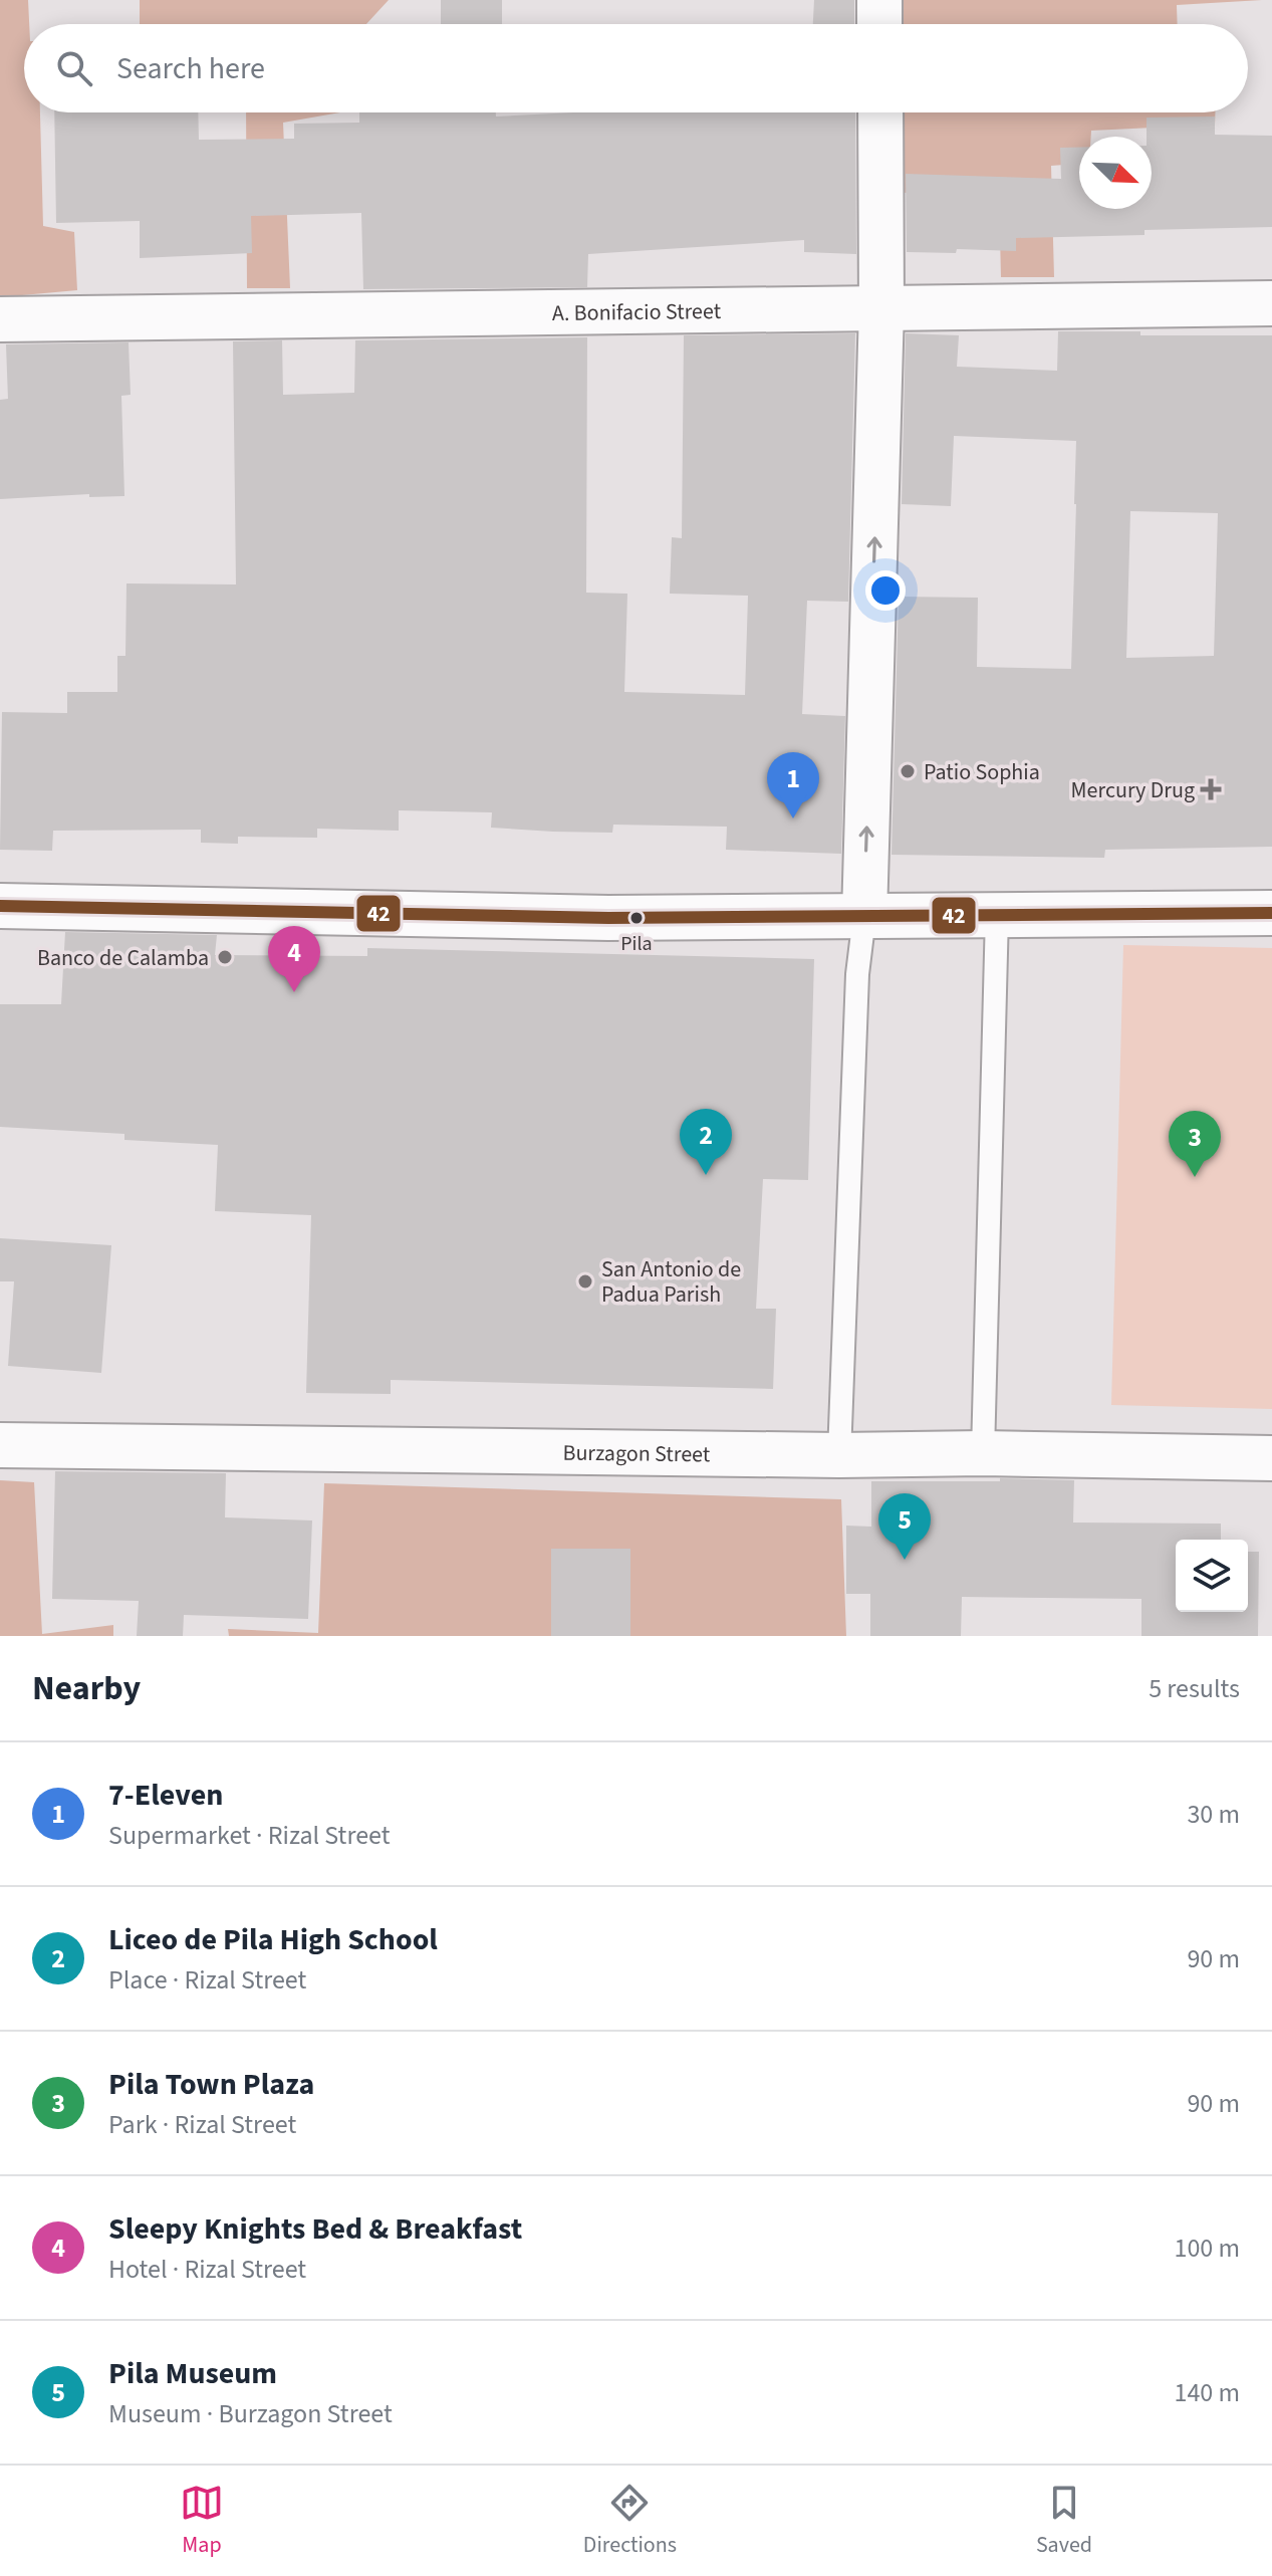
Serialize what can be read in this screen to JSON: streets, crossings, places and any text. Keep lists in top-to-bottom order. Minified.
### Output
{"streets":{"street":["A. Bonifacio Street","Burzagon Street"]},"places":{"other":["Patio Sophia","Pila","Banco de Calamba","San Antonio de Padua Parish"],"health":["Mercury Drug"]},"lines":["transit line 42"],"north":"bottom right","page":{"search":"Search here","pins":["1","4","2","3","5"],"heading":["Nearby","5 results"],"list":[{"mark":"1","name":"7-Eleven","note":"Supermarket · Rizal Street","value":"30 m"},{"mark":"2","name":"Liceo de Pila High School","note":"Place · Rizal Street","value":"90 m"},{"mark":"3","name":"Pila Town Plaza","note":"Park · Rizal Street","value":"90 m"},{"mark":"4","name":"Sleepy Knights Bed & Breakfast","note":"Hotel · Rizal Street","value":"100 m"},{"mark":"5","name":"Pila Museum","note":"Museum · Burzagon Street","value":"140 m"}],"nav":["Map","Directions","Saved"]}}
